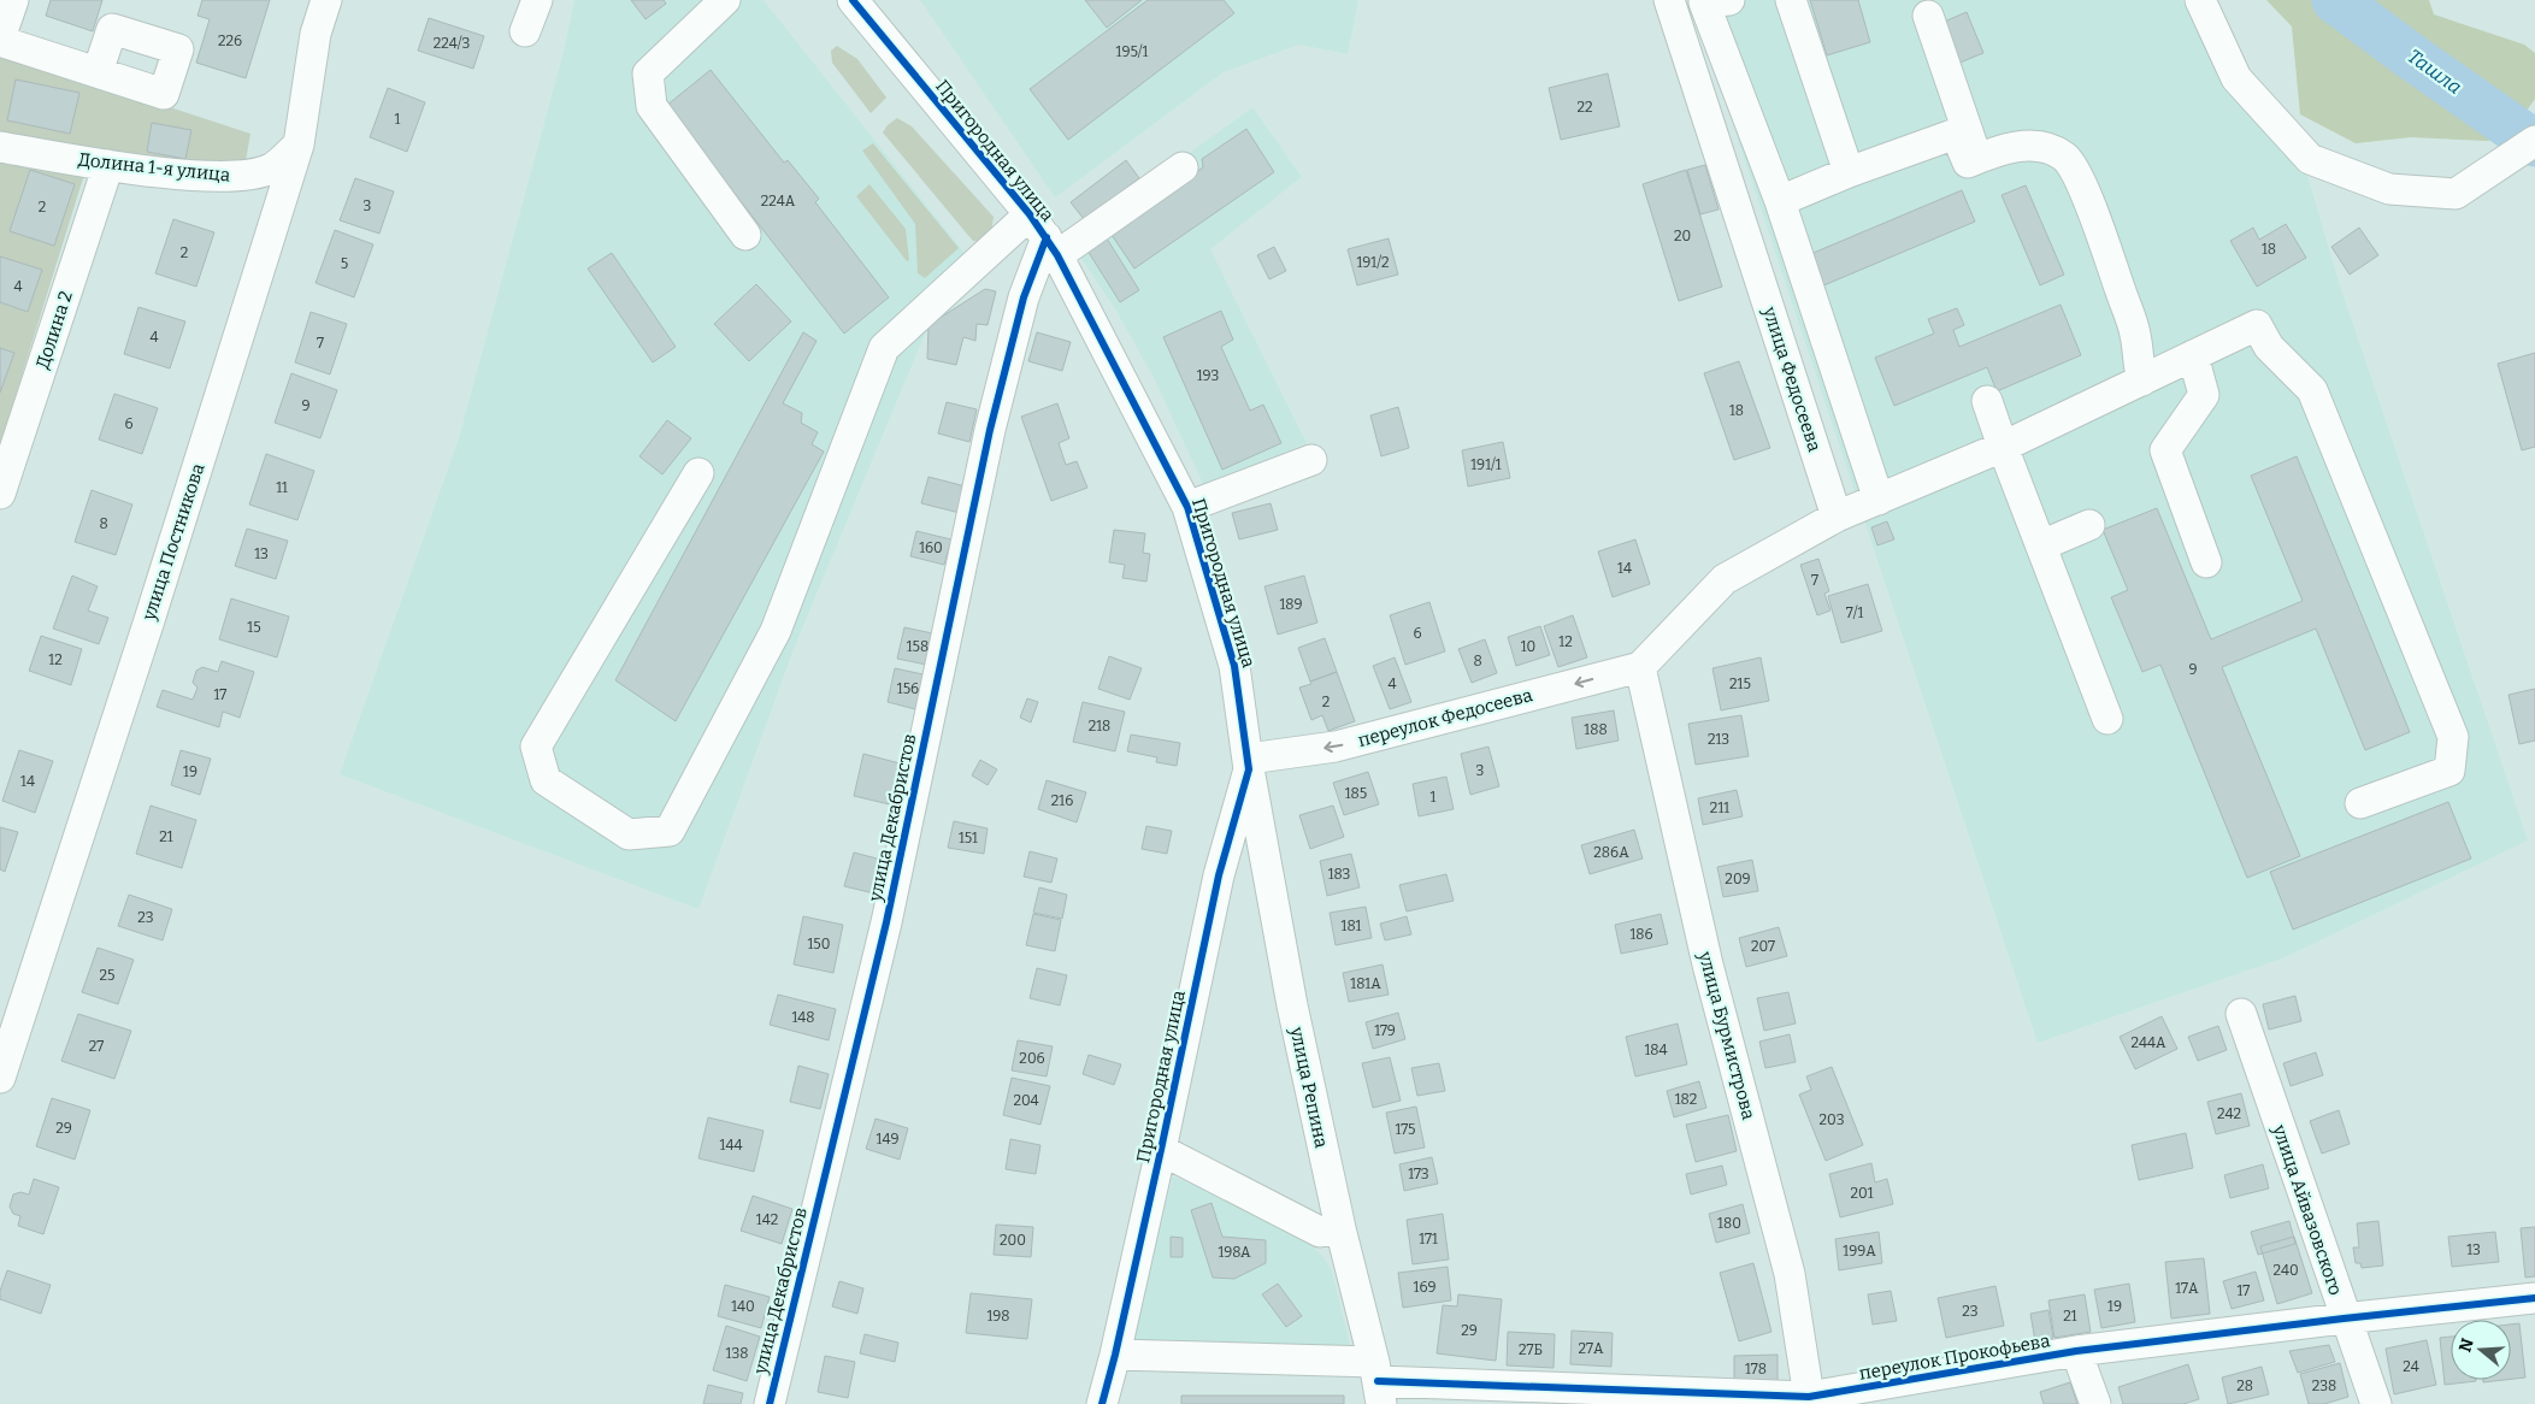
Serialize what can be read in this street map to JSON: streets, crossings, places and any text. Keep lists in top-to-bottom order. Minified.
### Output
{"streets":{"street":["Пригородная улица","Долина 1-я улица","Долина 2","улица Федосеева","улица Постникова","переулок Федосеева","улица Декабристов","улица Бурмистрова","улица Репина","улица Айвазовского","переулок Прокофьева"]},"crossings":[["Пригородная улица","переулок Федосеева"],["Пригородная улица","улица Декабристов"],["Пригородная улица","улица Репина"],["Пригородная улица","переулок Прокофьева"],["Долина 1-я улица","Долина 2"],["Долина 1-я улица","улица Постникова"],["переулок Федосеева","улица Бурмистрова"],["переулок Федосеева","улица Репина"],["улица Бурмистрова","переулок Прокофьева"],["улица Репина","переулок Прокофьева"],["улица Айвазовского","переулок Прокофьева"]],"one_way":["переулок Федосеева"],"water":["Ташла"],"house_numbers":["226","224/3","195/1","22","1","224А","3","2","20","18","2","191/2","5","4","4","7","193","9","18","6","191/1","11","8","160","13","14","7","189","7/1","15","6","12","158","10","12","8","9","4","215","156","17","2","218","188","213","3","19","14","185","1","216","211","21","151","286А","183","209","23","181","186","150","207","25","181А","148","179","244А","27","184","206","182","204","242","203","29","175","149","144","173","201","142","180","171","200","13","199А","198А","240","169","17А","17","140","19","23","198","21","29","27А","27Б","138","24","178","28","238"],"north":"left"}
